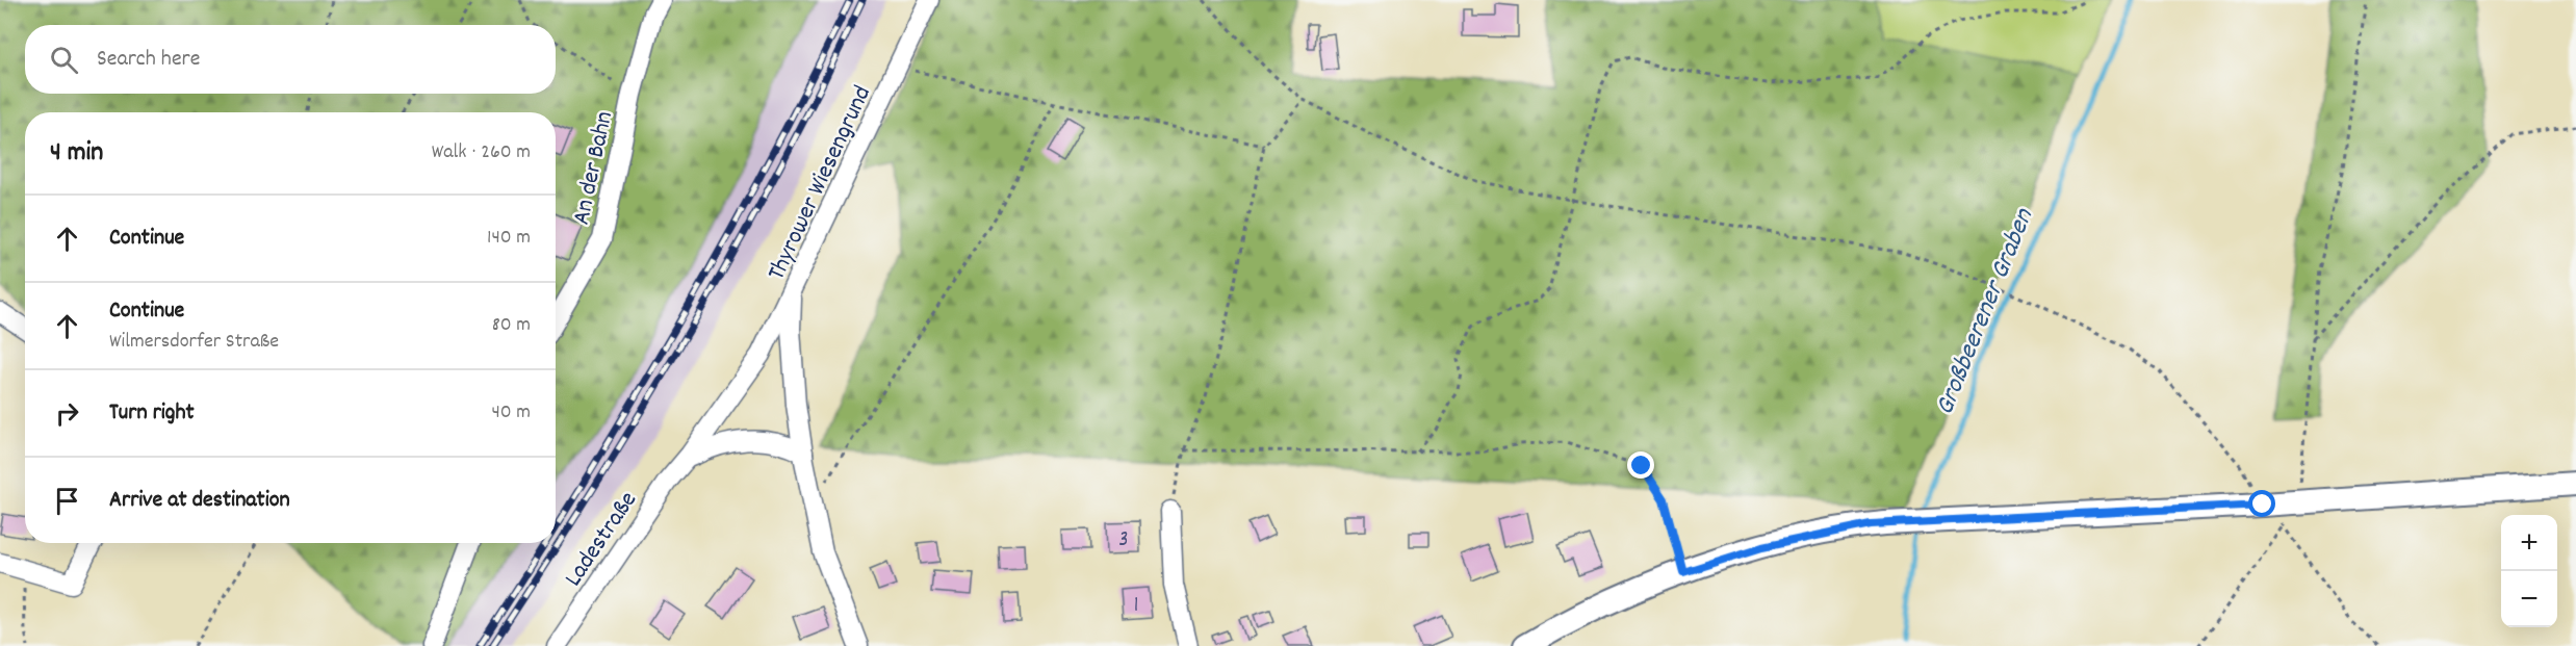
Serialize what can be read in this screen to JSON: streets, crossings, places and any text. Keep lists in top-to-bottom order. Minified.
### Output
{"streets":{"street":["An der Bahn","Thyrower Wiesengrund","Ladestraße"]},"crossings":[["Thyrower Wiesengrund","Ladestraße"]],"water":["Großbeerener Graben"],"house_numbers":["3","1"],"page":{"search":"Search here","heading":["4 min","Walk · 260 m"],"list":[["Continue","140 m"],["Continue","Wilmersdorfer Straße","80 m"],["Turn right","40 m"],"Arrive at destination"],"map_buttons":["+","−"]}}
